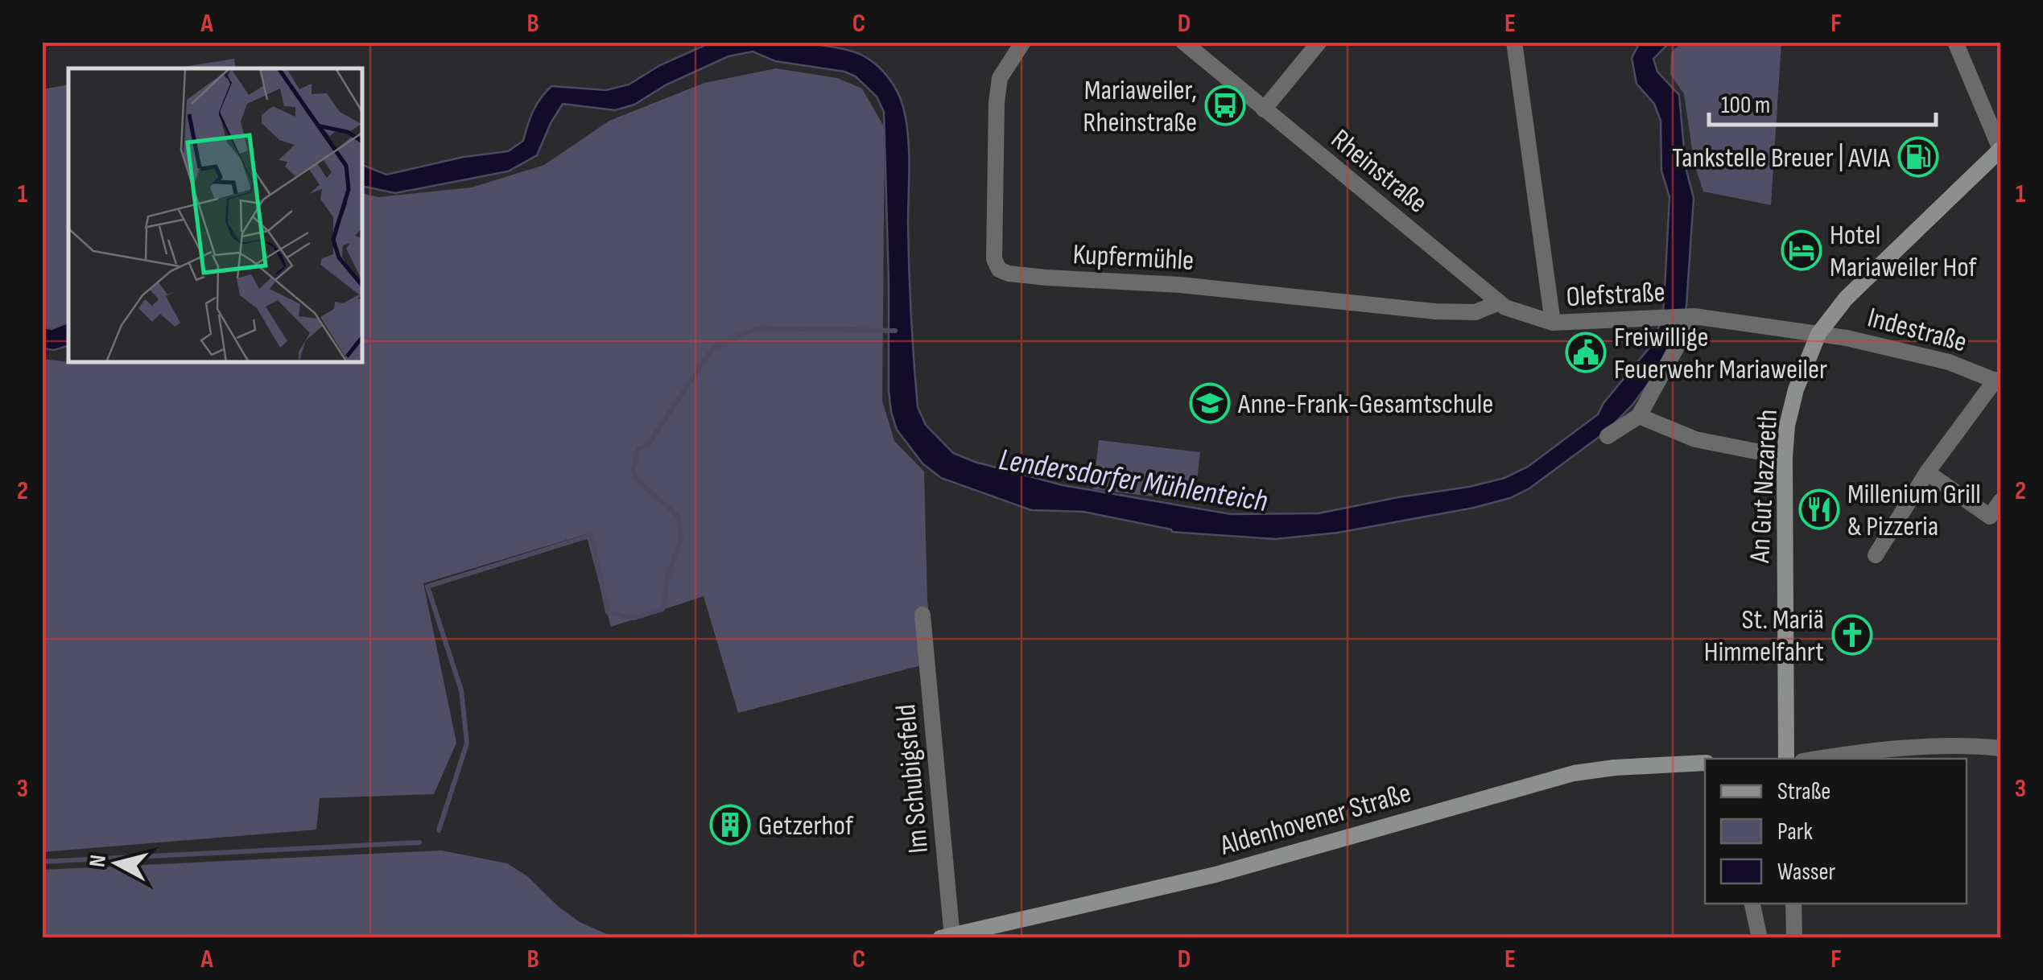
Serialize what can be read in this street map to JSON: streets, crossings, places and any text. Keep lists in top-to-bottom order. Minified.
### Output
{"streets":{"main road":["An Gut Nazareth","Aldenhovener Straße"],"street":["Rheinstraße","Kupfermühle","Olefstraße","Indestraße","Im Schubigsfeld"]},"crossings":[["Rheinstraße","Kupfermühle"],["Rheinstraße","Olefstraße"],["Olefstraße","Indestraße"],["Olefstraße","An Gut Nazareth"],["Indestraße","An Gut Nazareth"],["Im Schubigsfeld","Aldenhovener Straße"]],"water":["Lendersdorfer Mühlenteich"],"places":{"bus stop":["Mariaweiler, Rheinstraße"],"fuel station":["Tankstelle Breuer | AVIA"],"hotel":["Hotel Mariaweiler Hof"],"public building":["Freiwillige Feuerwehr Mariaweiler"],"school or university":["Anne-Frank-Gesamtschule"],"restaurant":["Millenium Grill & Pizzeria"],"church":["St. Mariä Himmelfahrt"],"building":["Getzerhof"]},"legend":["Straße","Park","Wasser"],"scale_bar":"100 m","north":"left","grid":{"columns":["A","B","C","D","E","F"],"rows":["1","2","3"]}}
